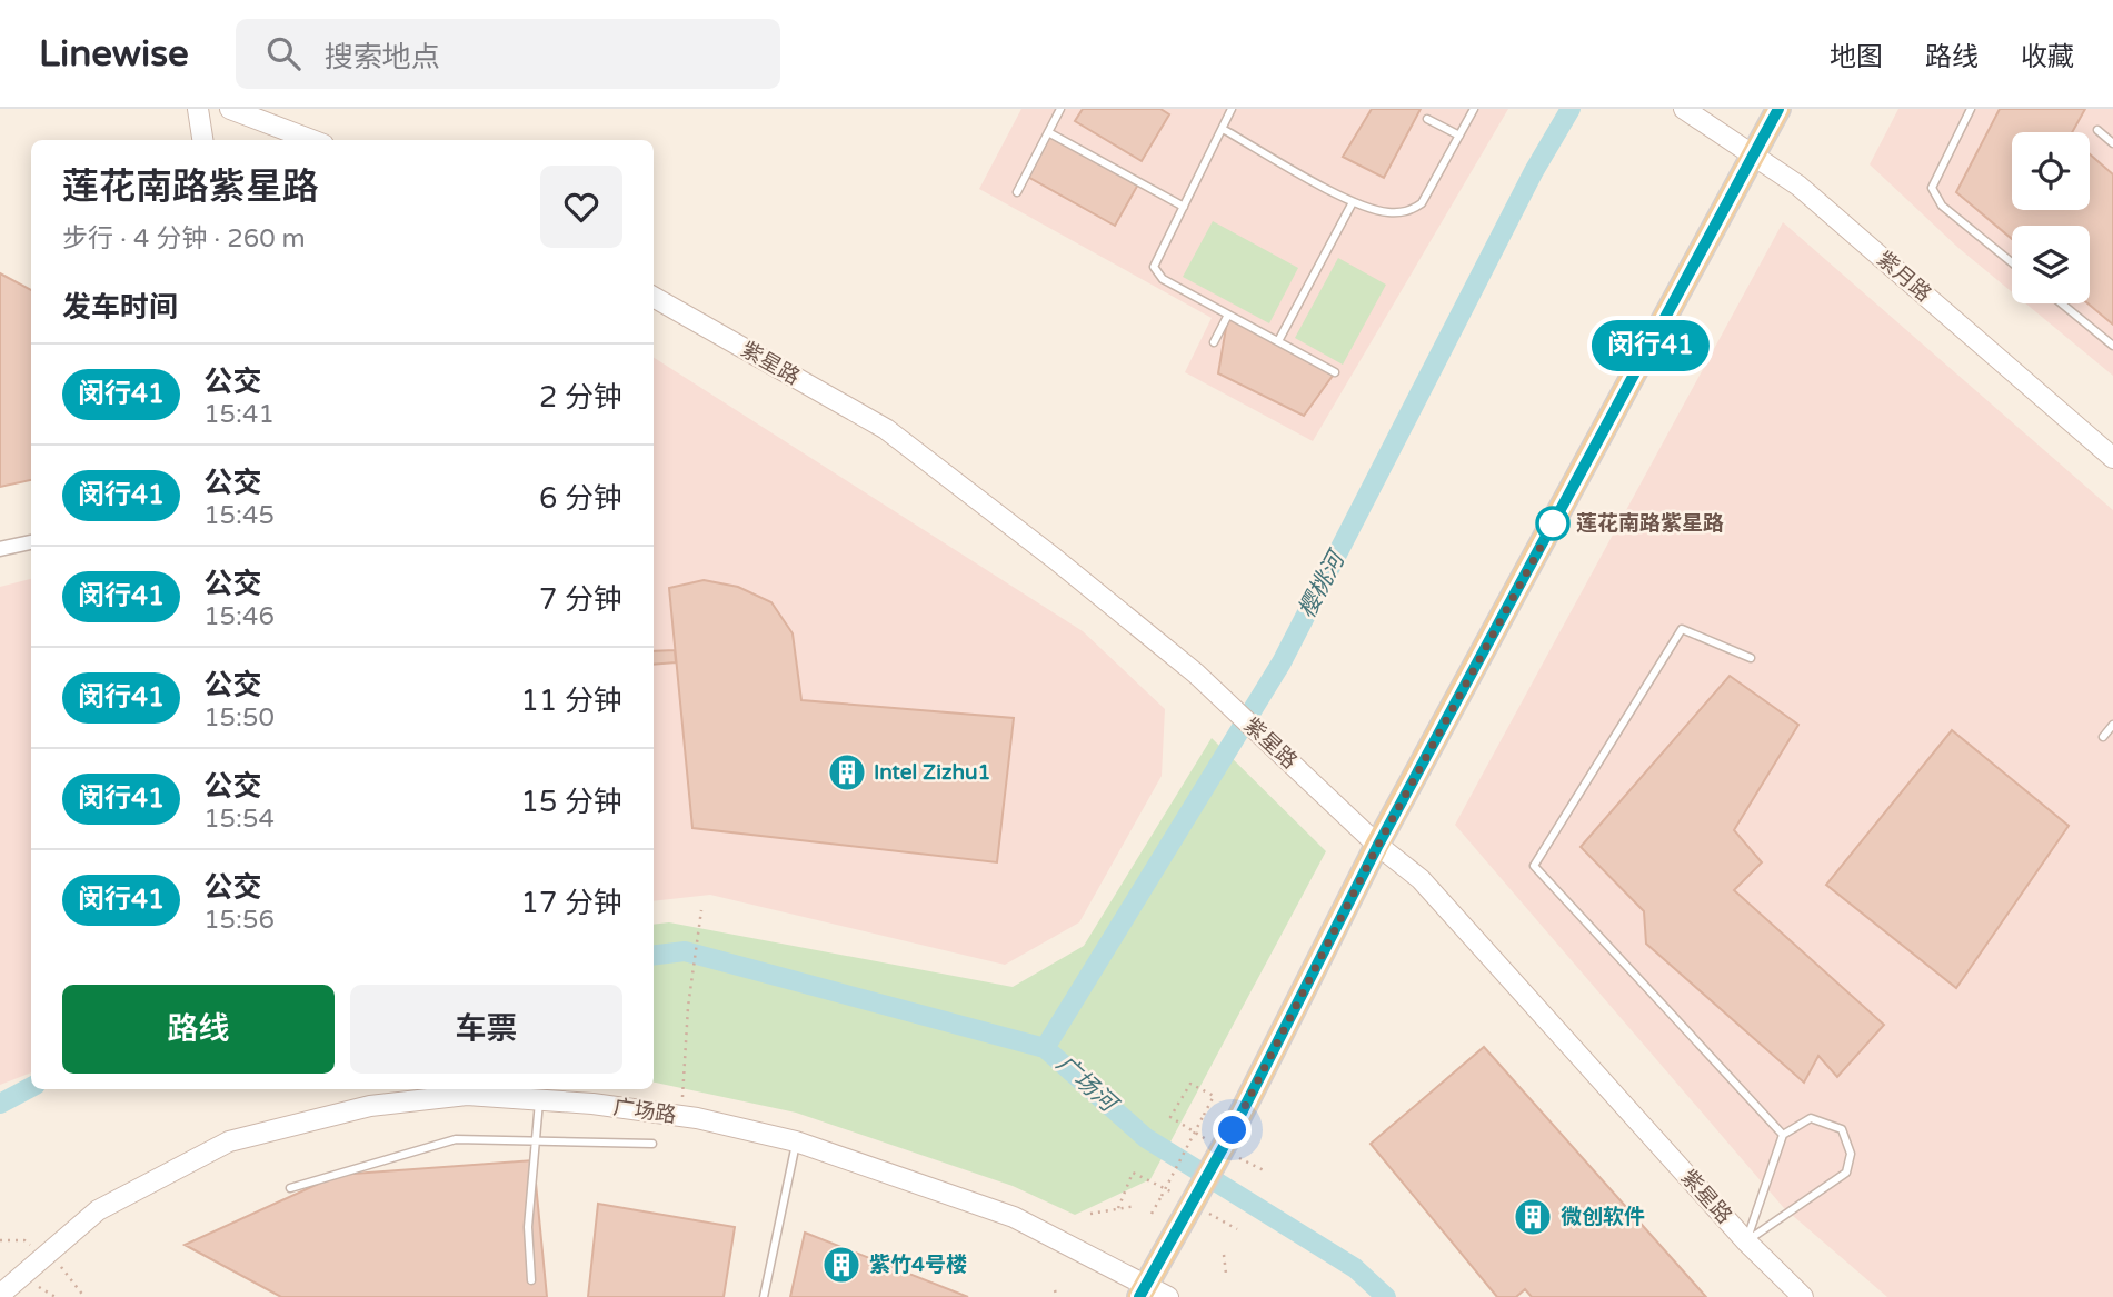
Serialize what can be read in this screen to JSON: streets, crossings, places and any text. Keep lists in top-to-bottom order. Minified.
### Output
{"streets":{"street":["紫月路","紫星路","广场路"]},"water":["樱桃河","广场河"],"places":{"other":["莲花南路紫星路"],"building":["Intel Zizhu1","微创软件","紫竹4号楼"]},"lines":["bus line 闵行41"],"page":{"header":"Linewise","search":"搜索地点","nav":["地图","路线","收藏"],"on_map":"闵行41","heading":[["莲花南路紫星路","步行 · 4 分钟 · 260 m"],"发车时间"],"list":[{"mark":"闵行41","name":"公交","note":"15:41","value":"2 分钟"},{"mark":"闵行41","name":"公交","note":"15:45","value":"6 分钟"},{"mark":"闵行41","name":"公交","note":"15:46","value":"7 分钟"},{"mark":"闵行41","name":"公交","note":"15:50","value":"11 分钟"},{"mark":"闵行41","name":"公交","note":"15:54","value":"15 分钟"},{"mark":"闵行41","name":"公交","note":"15:56","value":"17 分钟"}],"buttons":["路线","车票"]}}
